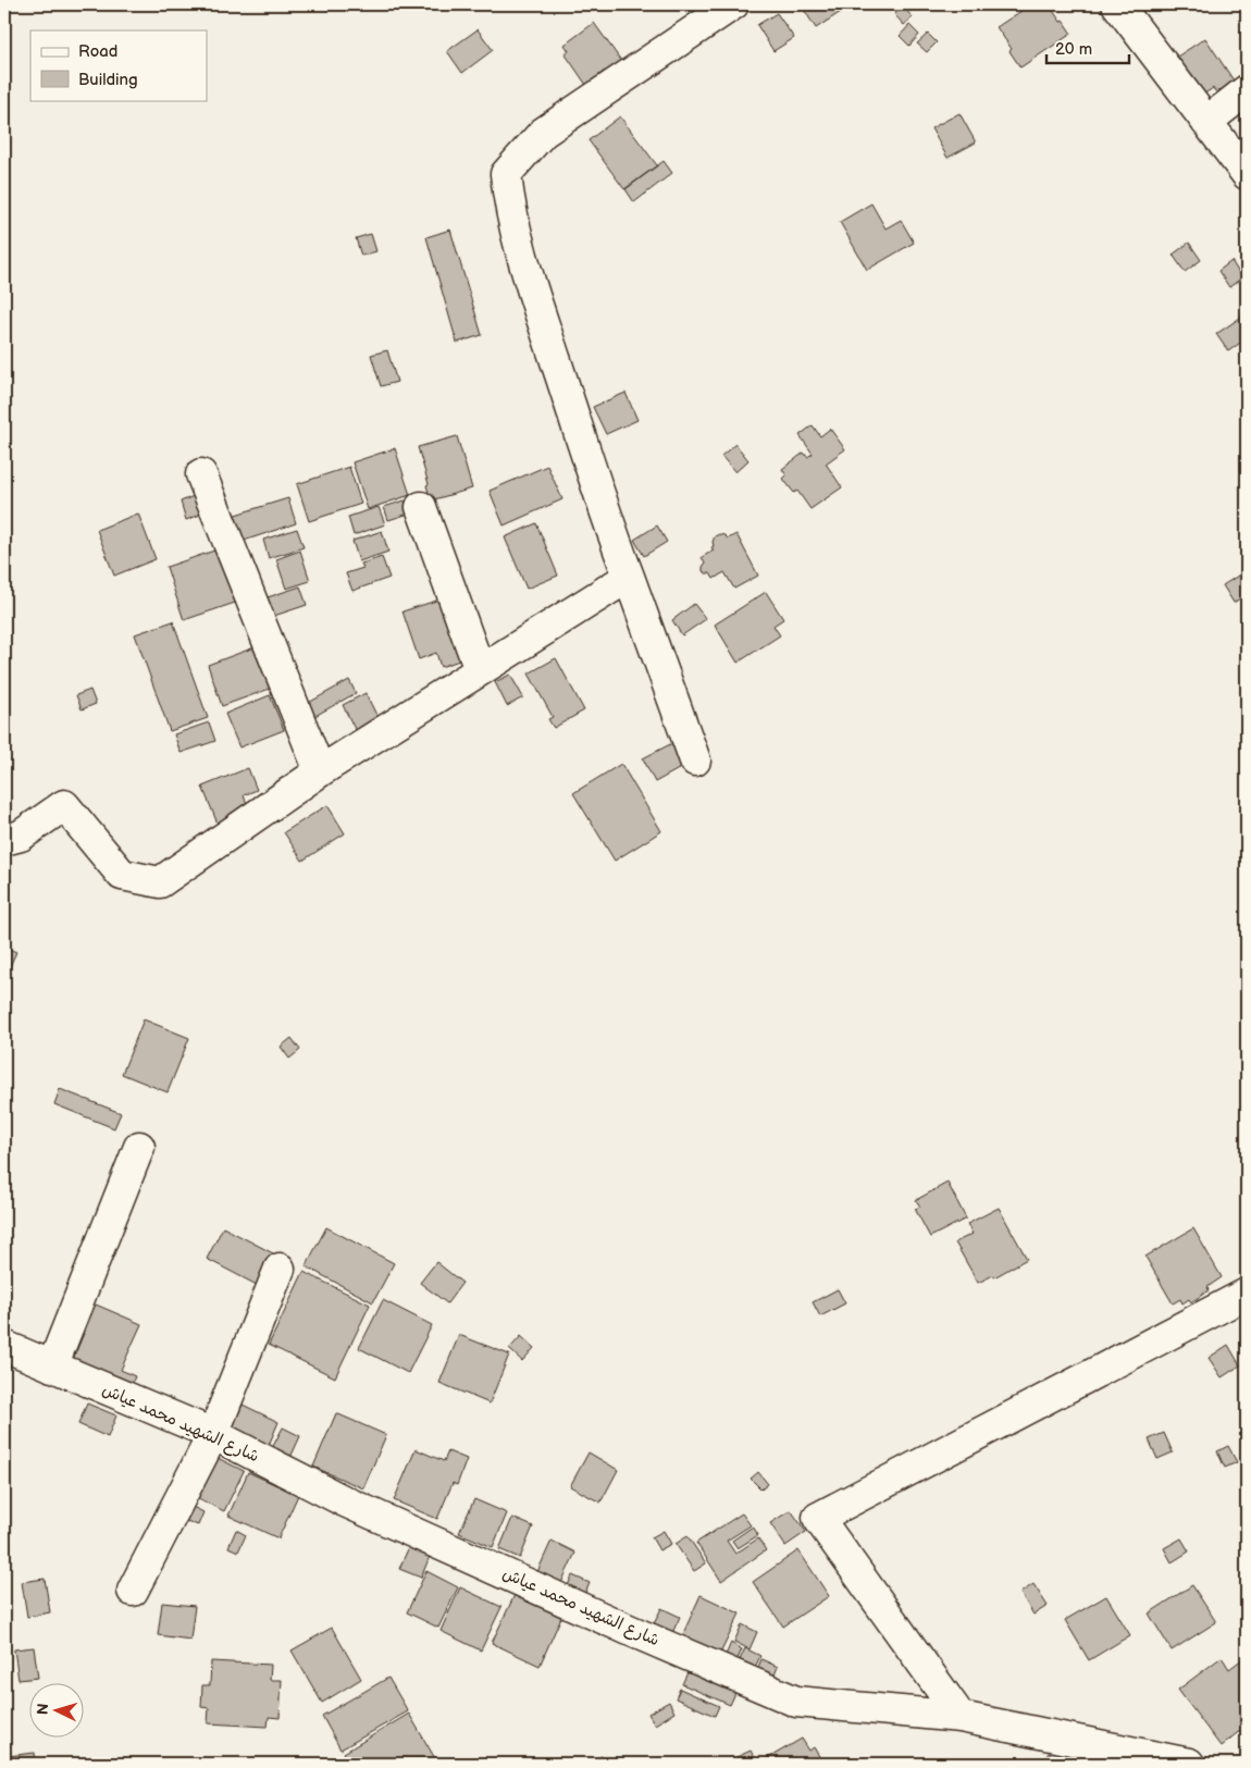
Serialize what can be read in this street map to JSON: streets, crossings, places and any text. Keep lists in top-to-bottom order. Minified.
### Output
{"streets":{"street":["شارع الشهيد محمد عياش"]},"legend":["Road","Building"],"scale_bar":"20 m","north":"left"}
